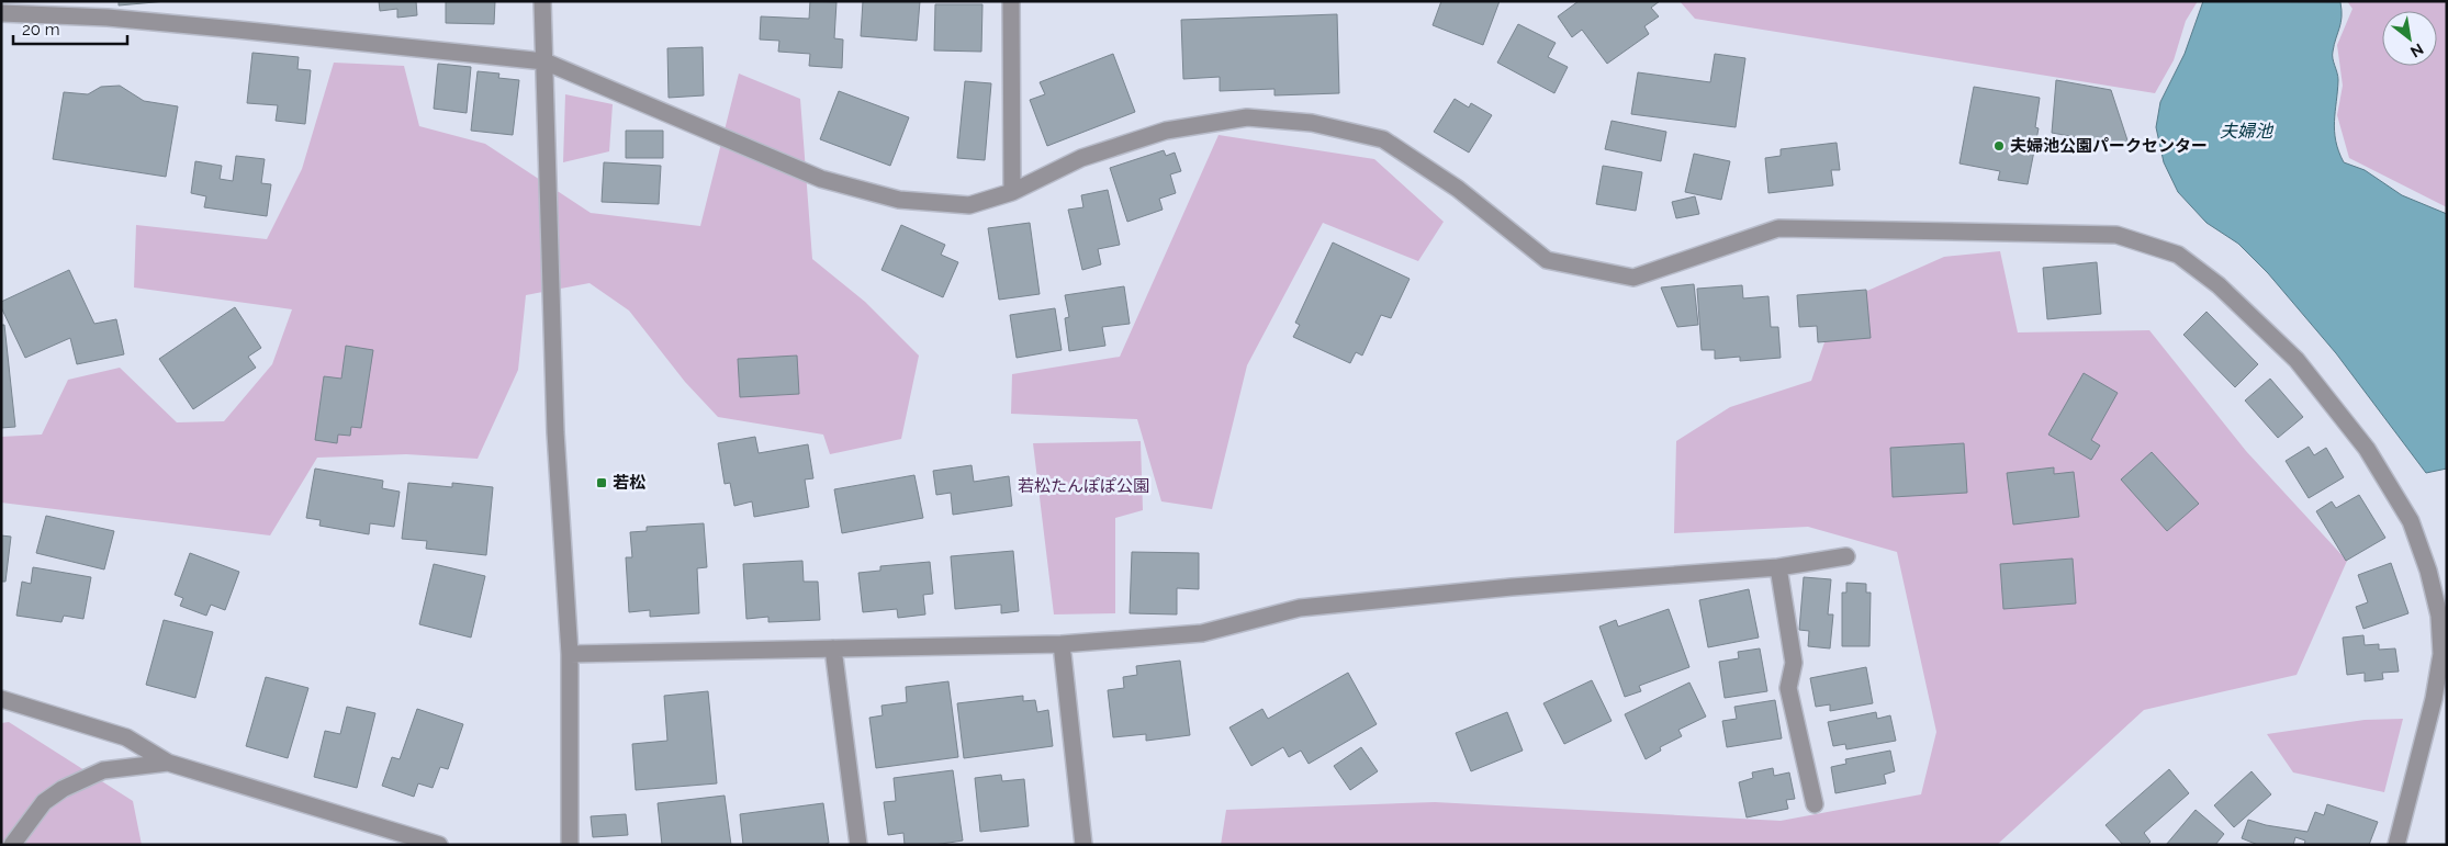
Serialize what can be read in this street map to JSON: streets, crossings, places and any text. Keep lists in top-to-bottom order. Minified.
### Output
{"water":["夫婦池"],"parks":["若松たんぽぽ公園"],"places":{"other":["夫婦池公園パークセンター"],"transit":["若松"]},"scale_bar":"20 m","north":"bottom right"}
